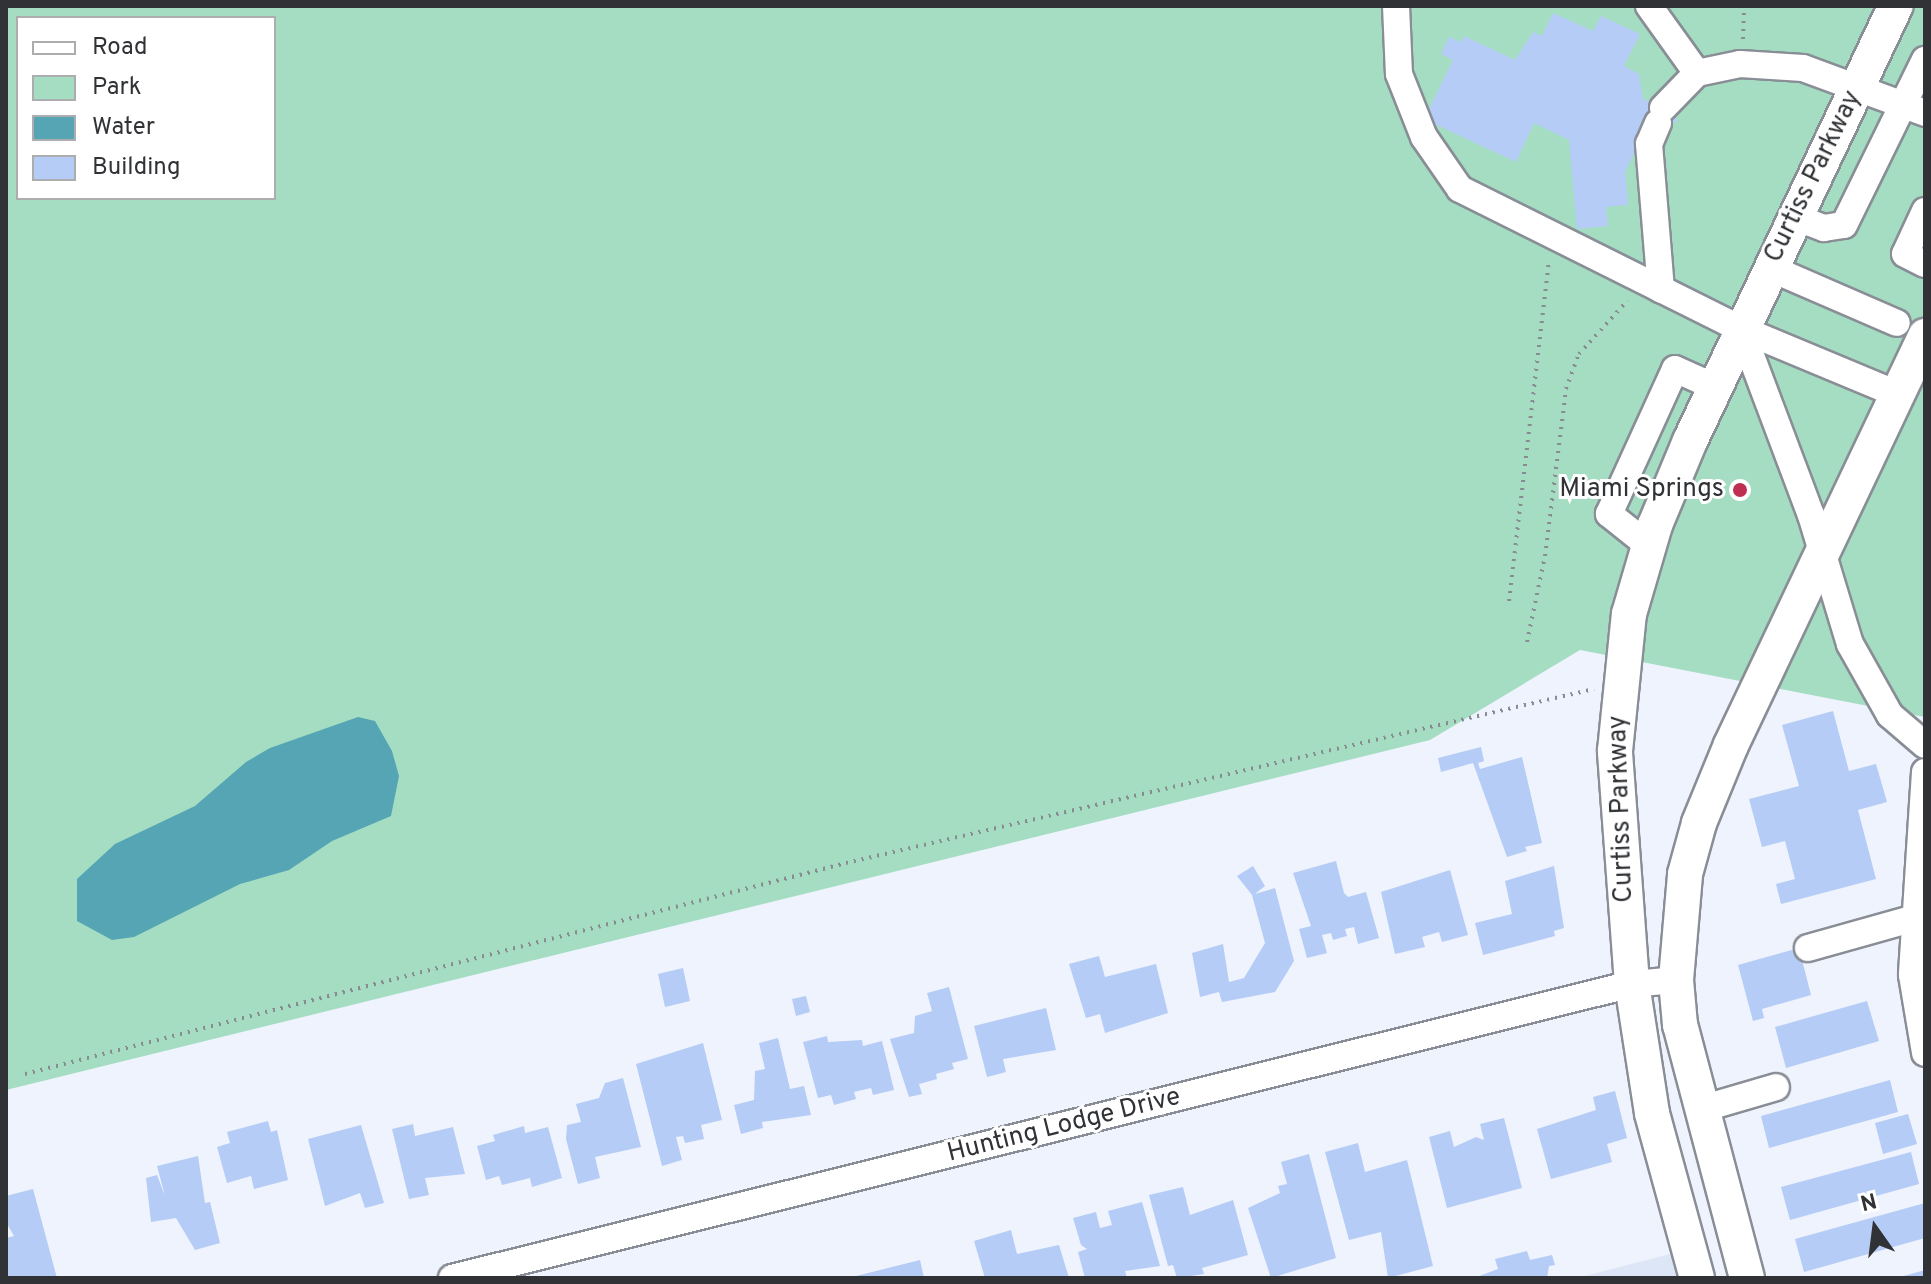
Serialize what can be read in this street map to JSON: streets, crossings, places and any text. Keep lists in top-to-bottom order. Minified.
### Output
{"streets":{"main road":["Curtiss Parkway"],"street":["Hunting Lodge Drive"]},"crossings":[["Curtiss Parkway","Hunting Lodge Drive"]],"places":["Miami Springs"],"legend":["Road","Park","Water","Building"],"north":"top"}
